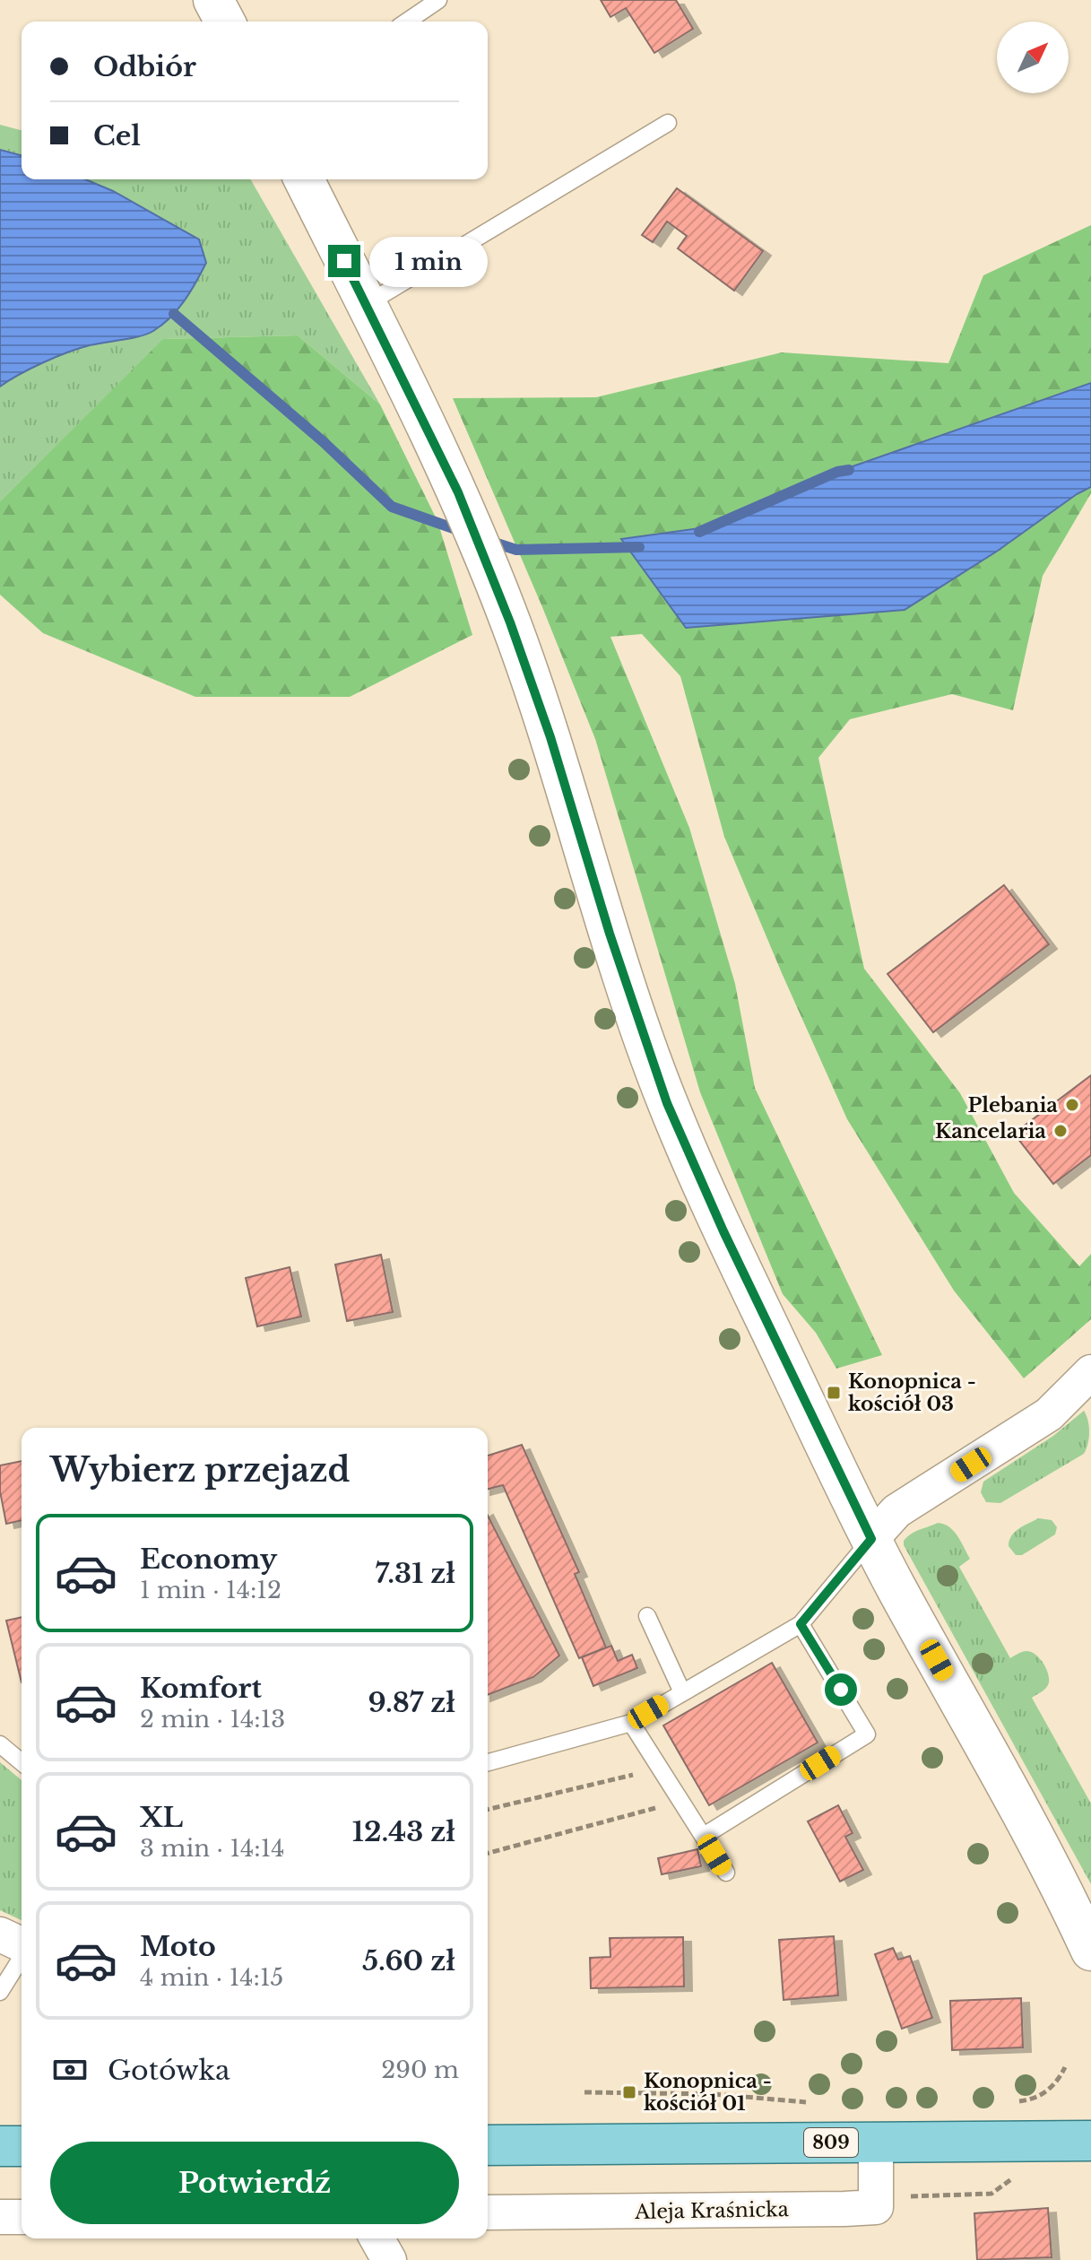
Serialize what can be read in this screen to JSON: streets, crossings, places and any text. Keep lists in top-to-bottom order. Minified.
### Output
{"streets":{"main road":["809"],"street":["Aleja Kraśnicka"]},"crossings":[["809","Aleja Kraśnicka"]],"places":{"other":["Plebania","Kancelaria"],"transit":["Konopnica - kościół 03","Konopnica - kościół 01"]},"north":"top right","page":{"banner":["Odbiór","Cel"],"bubble":"1 min","heading":"Wybierz przejazd","list":[{"name":"Economy","note":"1 min · 14:12","value":"7.31 zł"},{"name":"Komfort","note":"2 min · 14:13","value":"9.87 zł"},{"name":"XL","note":"3 min · 14:14","value":"12.43 zł"},{"name":"Moto","note":"4 min · 14:15","value":"5.60 zł"}],"pay":["Gotówka","290 m"],"buttons":"Potwierdź"}}
